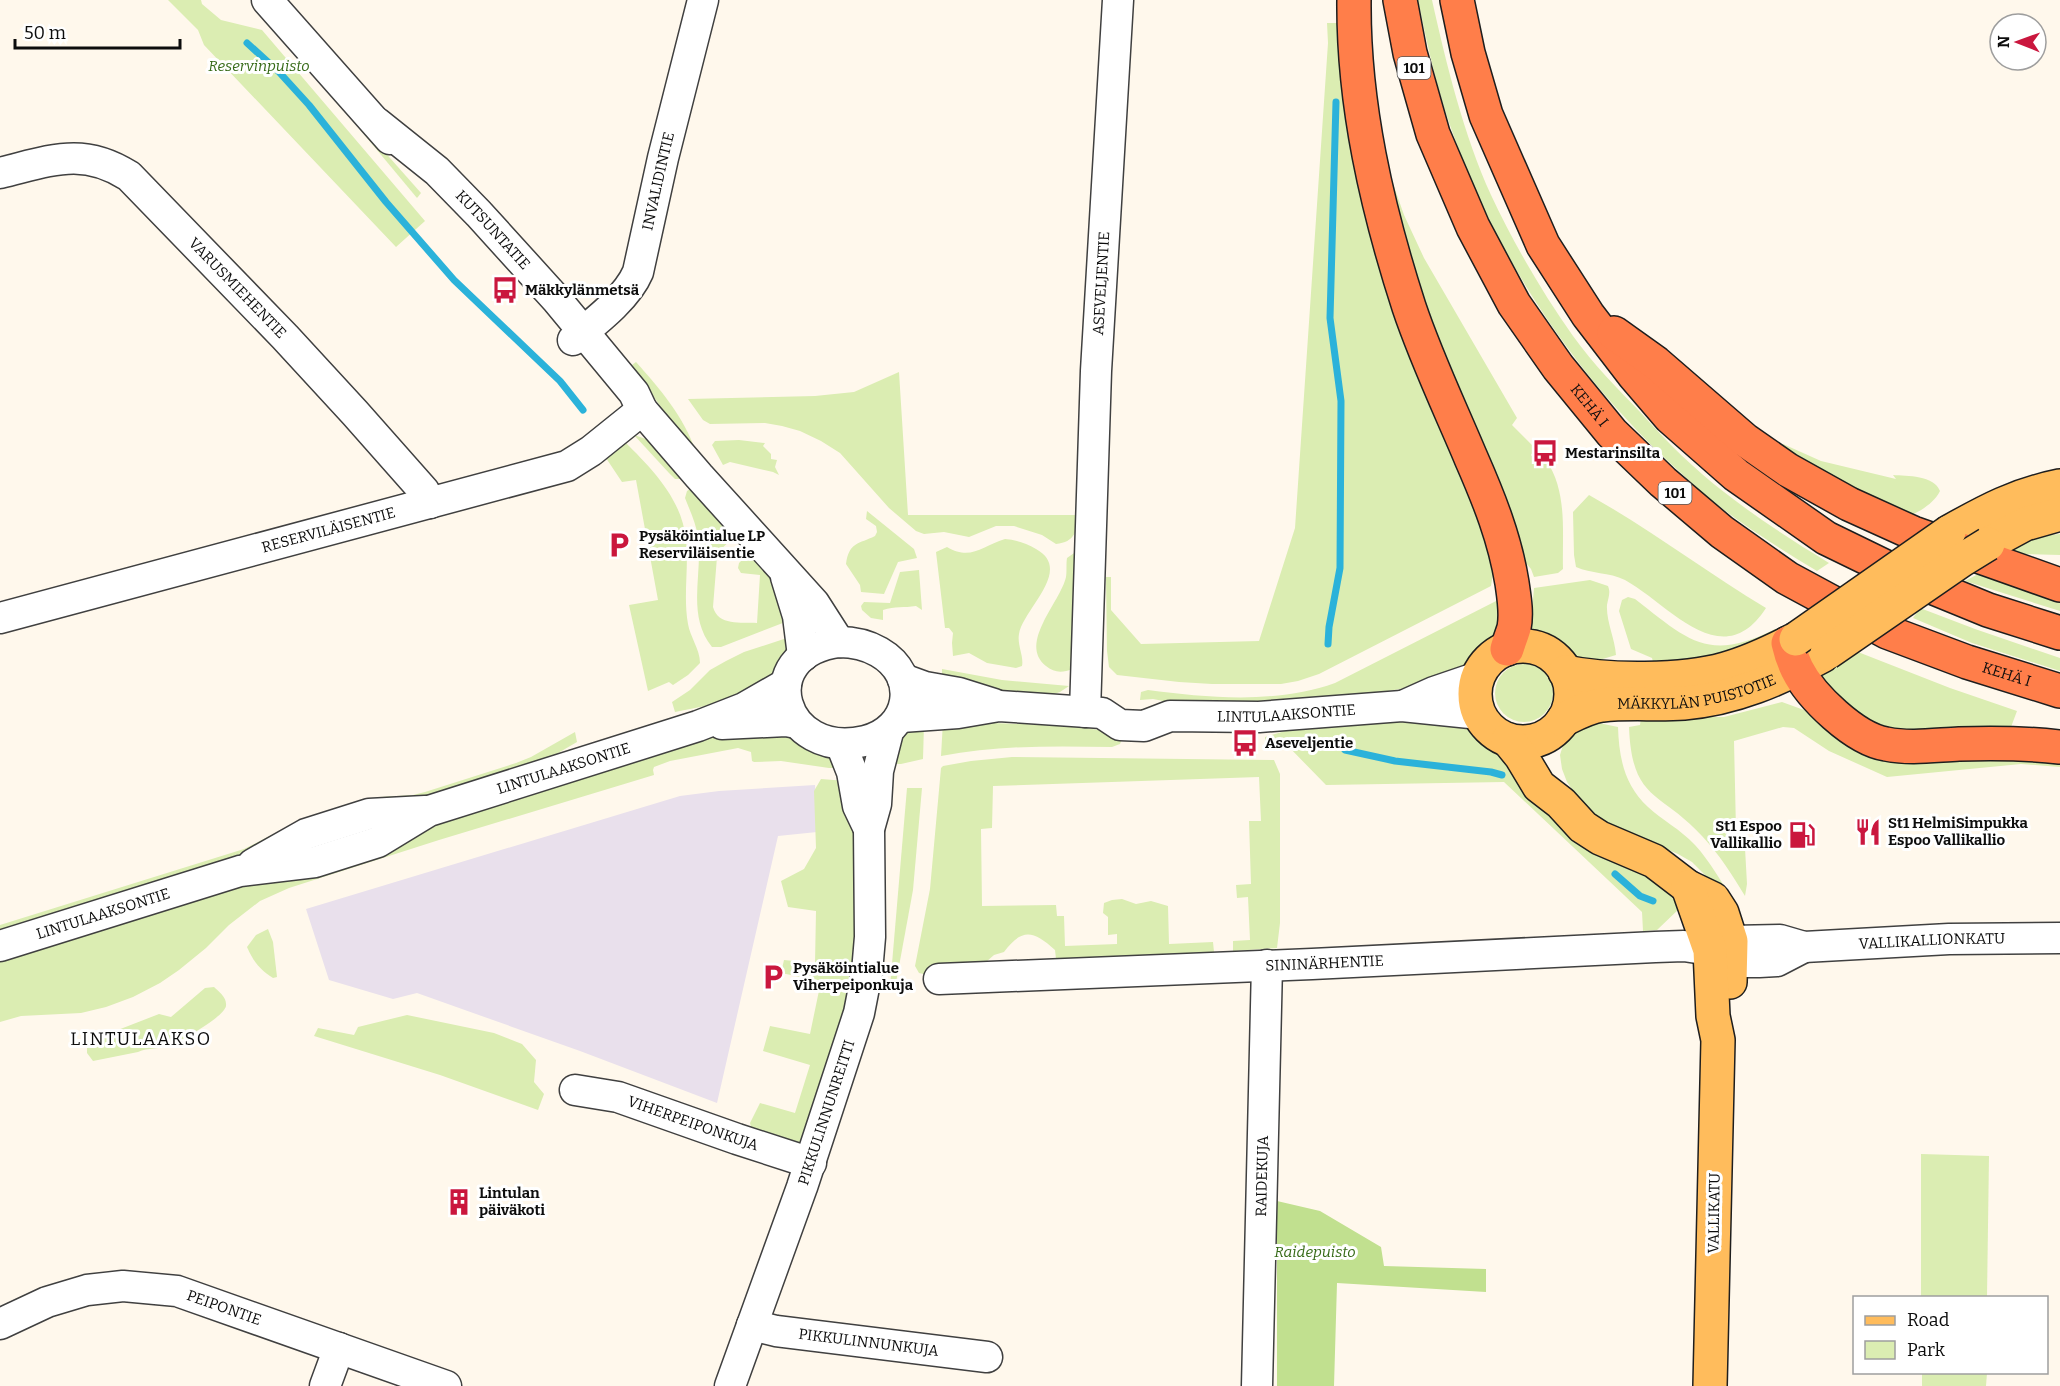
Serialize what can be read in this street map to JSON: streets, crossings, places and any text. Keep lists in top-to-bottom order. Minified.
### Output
{"streets":{"highway":["101","KEHÄ I"],"main road":["MÄKKYLÄN PUISTOTIE","VALLIKATU"],"street":["INVALIDINTIE","KUTSUNTATIE","ASEVELJENTIE","VARUSMIEHENTIE","RESERVILÄISENTIE","LINTULAAKSONTIE","VALLIKALLIONKATU","SININÄRHENTIE","PIKKULINNUNREITTI","VIHERPEIPONKUJA","RAIDEKUJA","PEIPONTIE","PIKKULINNUNKUJA"]},"crossings":[["INVALIDINTIE","KUTSUNTATIE"],["KUTSUNTATIE","RESERVILÄISENTIE"],["KUTSUNTATIE","LINTULAAKSONTIE"],["KUTSUNTATIE","PIKKULINNUNREITTI"],["ASEVELJENTIE","LINTULAAKSONTIE"],["VARUSMIEHENTIE","RESERVILÄISENTIE"],["MÄKKYLÄN PUISTOTIE","LINTULAAKSONTIE"],["MÄKKYLÄN PUISTOTIE","VALLIKATU"],["LINTULAAKSONTIE","PIKKULINNUNREITTI"],["LINTULAAKSONTIE","VALLIKATU"],["VALLIKALLIONKATU","SININÄRHENTIE"],["VALLIKALLIONKATU","VALLIKATU"],["SININÄRHENTIE","RAIDEKUJA"],["SININÄRHENTIE","VALLIKATU"],["PIKKULINNUNREITTI","VIHERPEIPONKUJA"],["PIKKULINNUNREITTI","PIKKULINNUNKUJA"]],"districts":["LINTULAAKSO"],"parks":["Reservinpuisto","Raidepuisto"],"places":{"bus stop":["Mäkkylänmetsä","Mestarinsilta","Aseveljentie"],"parking":["Pysäköintialue LP Reserviläisentie","Pysäköintialue Viherpeiponkuja"],"restaurant":["St1 HelmiSimpukka Espoo Vallikallio"],"fuel station":["St1 Espoo Vallikallio"],"building":["Lintulan päiväkoti"]},"legend":["Road","Park"],"scale_bar":"50 m","north":"left"}
